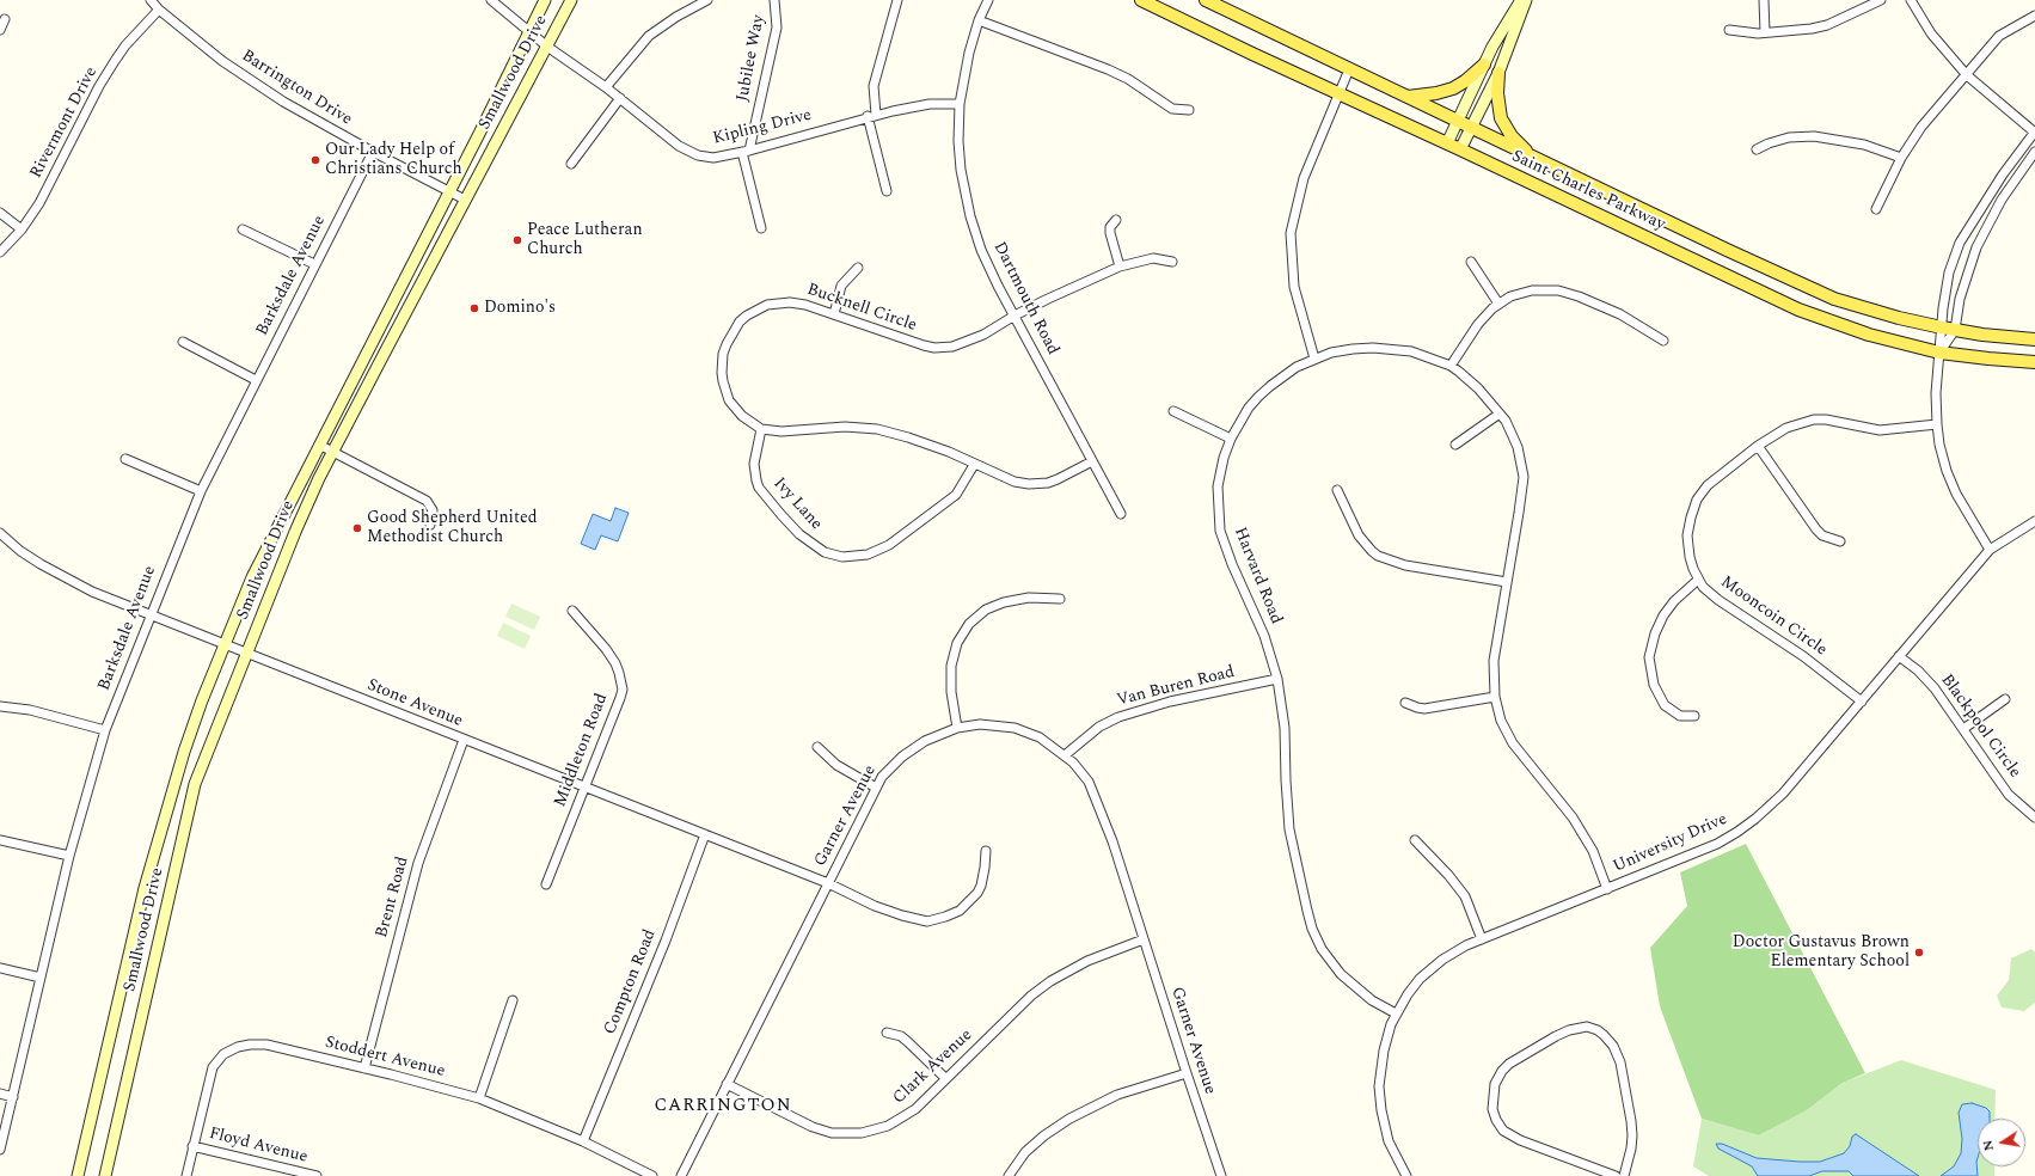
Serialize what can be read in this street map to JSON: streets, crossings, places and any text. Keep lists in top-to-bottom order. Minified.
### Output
{"streets":{"main road":["Smallwood Drive","Saint Charles Parkway"],"street":["Jubilee Way","Barrington Drive","Rivermont Drive","Kipling Drive","Barksdale Avenue","Dartmouth Road","Bucknell Circle","Ivy Lane","Harvard Road","Mooncoin Circle","Van Buren Road","Stone Avenue","Blackpool Circle","Middleton Road","Garner Avenue","University Drive","Brent Road","Compton Road","Stoddert Avenue","Clark Avenue","Floyd Avenue"]},"crossings":[["Jubilee Way","Kipling Drive"],["Smallwood Drive","Barrington Drive"],["Smallwood Drive","Kipling Drive"],["Smallwood Drive","Stone Avenue"],["Barrington Drive","Rivermont Drive"],["Barrington Drive","Barksdale Avenue"],["Kipling Drive","Dartmouth Road"],["Barksdale Avenue","Stone Avenue"],["Dartmouth Road","Bucknell Circle"],["Bucknell Circle","Ivy Lane"],["Harvard Road","Van Buren Road"],["Harvard Road","University Drive"],["Mooncoin Circle","University Drive"],["Van Buren Road","Garner Avenue"],["Stone Avenue","Middleton Road"],["Stone Avenue","Garner Avenue"],["Stone Avenue","Brent Road"],["Stone Avenue","Compton Road"],["Blackpool Circle","University Drive"],["Garner Avenue","Clark Avenue"],["Brent Road","Stoddert Avenue"],["Compton Road","Stoddert Avenue"],["Stoddert Avenue","Floyd Avenue"]],"districts":["CARRINGTON"],"places":["Our Lady Help of Christians Church","Peace Lutheran Church","Domino's","Good Shepherd United Methodist Church","Doctor Gustavus Brown Elementary School"],"north":"left"}
